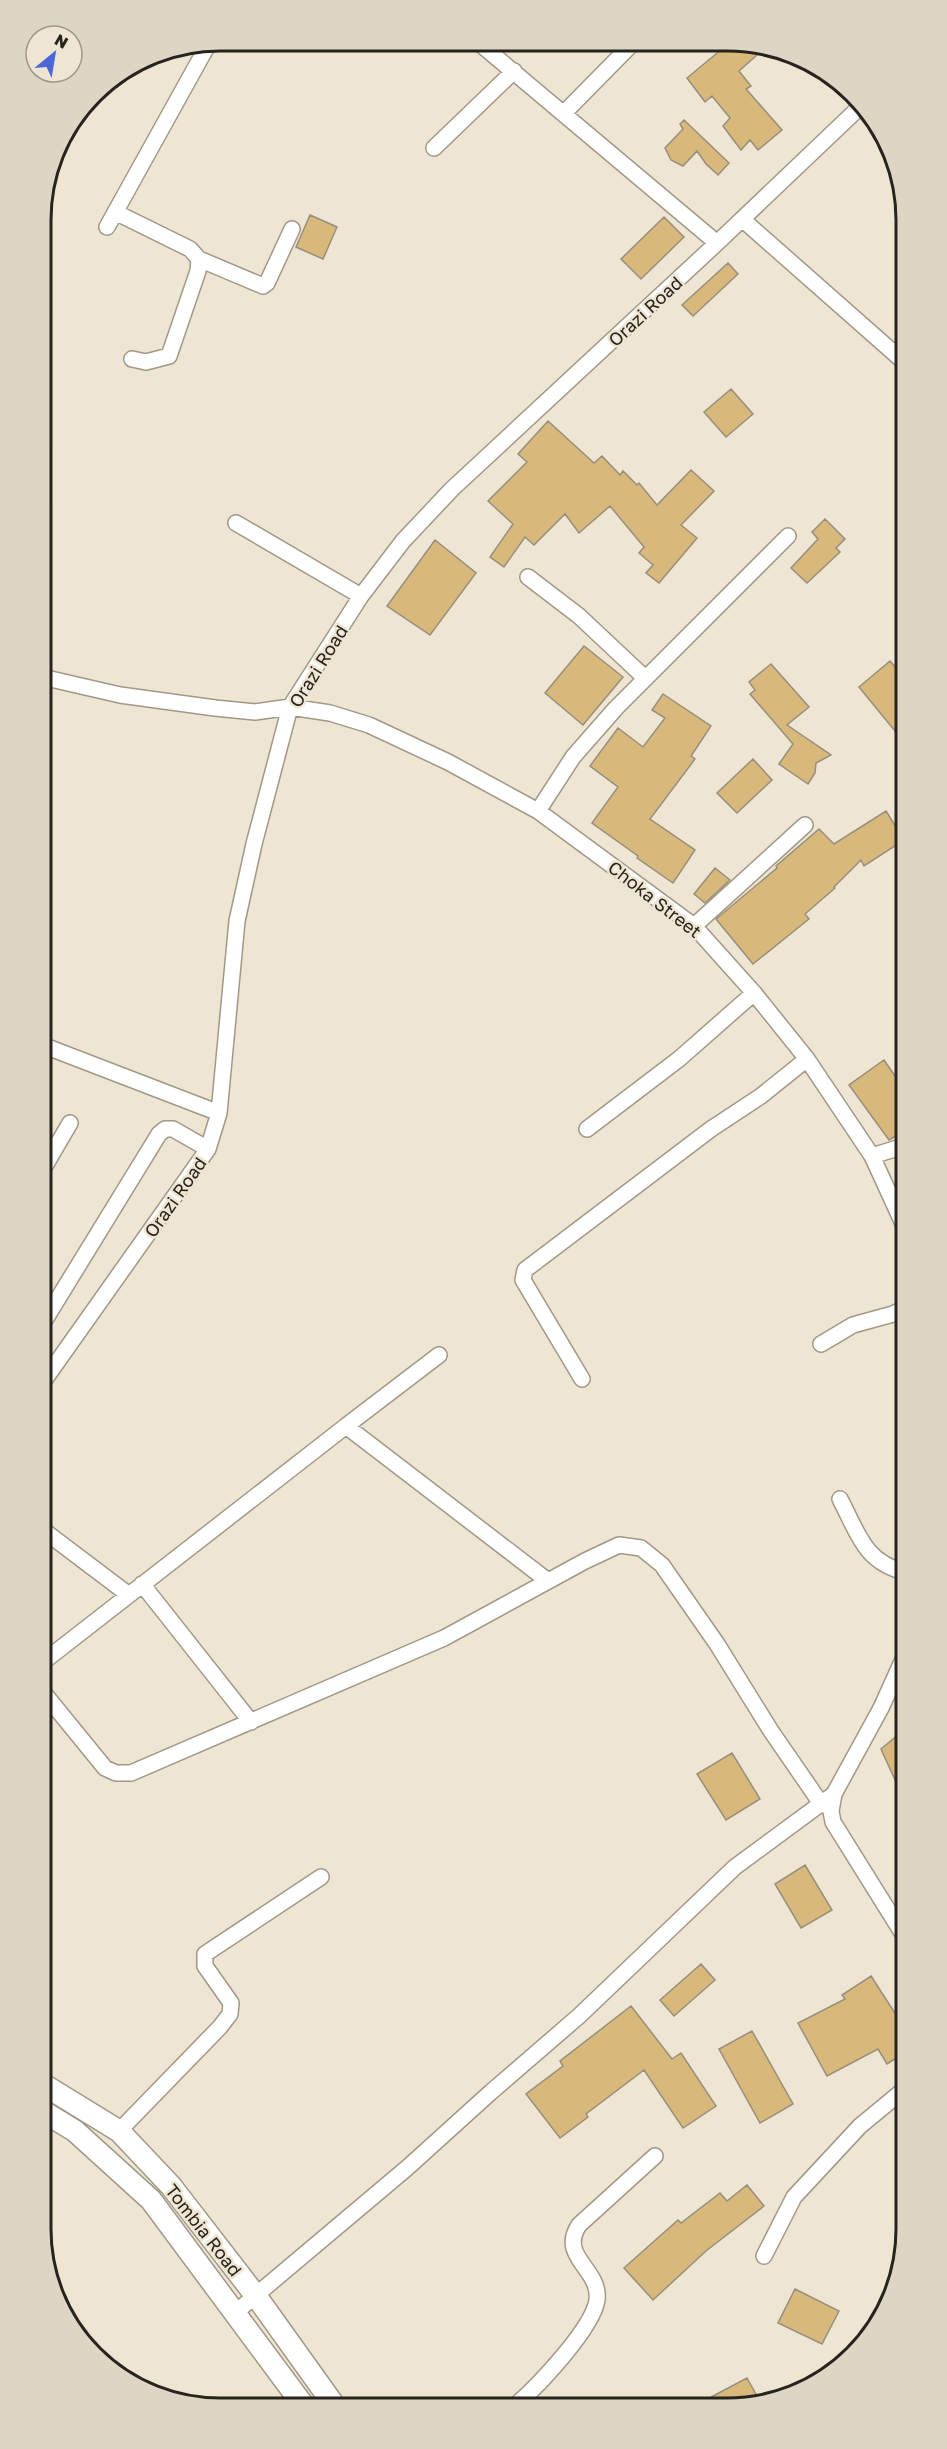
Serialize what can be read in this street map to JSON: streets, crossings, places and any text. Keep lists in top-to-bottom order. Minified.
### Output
{"streets":{"main road":["Tombia Road"],"street":["Orazi Road","Choka Street"]},"crossings":[["Orazi Road","Choka Street"]],"north":"top right"}
